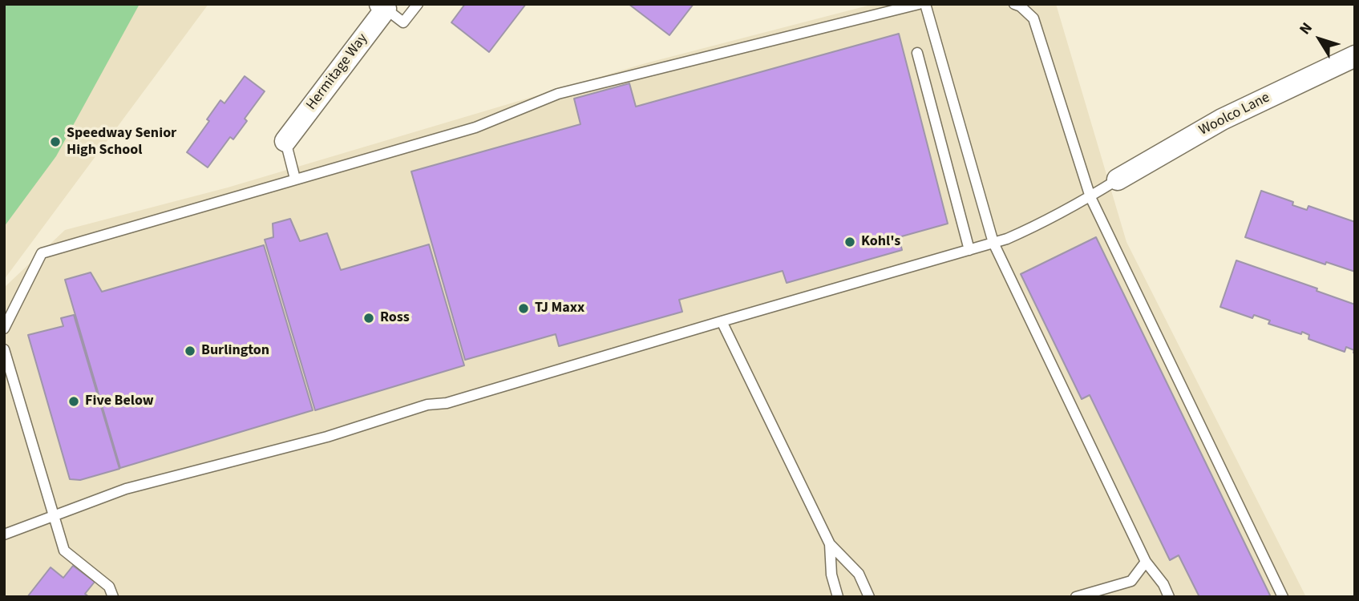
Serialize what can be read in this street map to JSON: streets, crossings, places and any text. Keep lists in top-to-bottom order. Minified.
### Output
{"streets":{"street":["Hermitage Way","Woolco Lane"]},"places":["Speedway Senior High School","Kohl's","TJ Maxx","Ross","Burlington","Five Below"],"north":"top left"}
